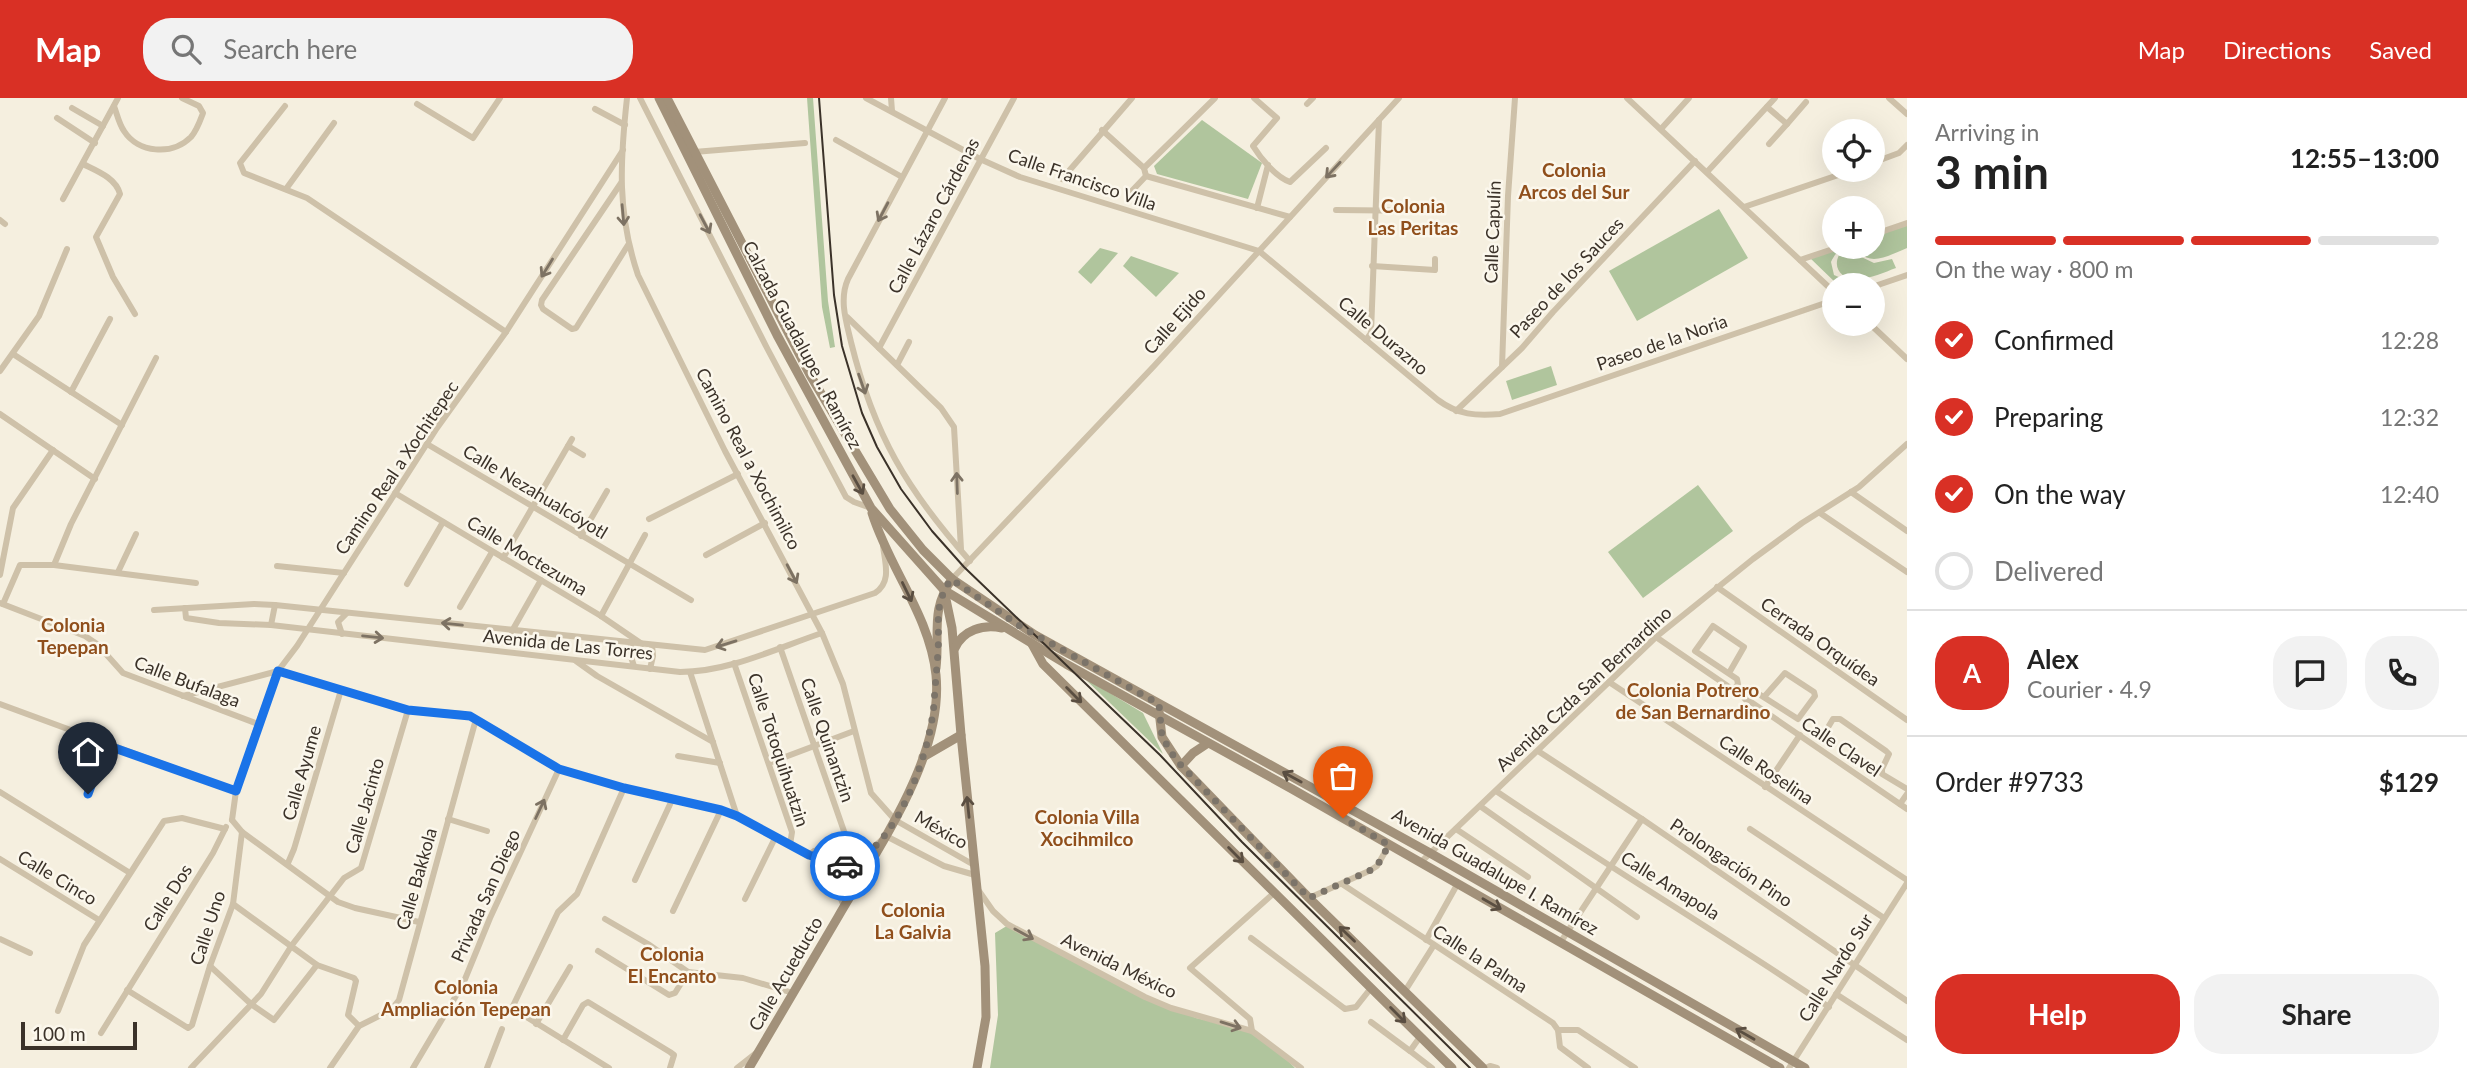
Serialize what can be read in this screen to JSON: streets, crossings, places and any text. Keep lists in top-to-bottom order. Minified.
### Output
{"streets":{"main road":["Calzada Guadalupe I. Ramírez","Avenida Guadalupe I. Ramírez","Calle Acueducto"],"street":["Calle Francisco Villa","Calle Lázaro Cárdenas","Calle Capulín","Paseo de los Sauces","Calle Ejido","Calle Durazno","Paseo de la Noria","Camino Real a Xochimilco","Camino Real a Xochitepec","Calle Nezahualcóyotl","Calle Moctezuma","Cerrada Orquídea","Avenida de Las Torres","Calle Bufalaga","Avenida Czda San Bernardino","Calle Quinantzin","Calle Clavel","Calle Totoquihuatzin","Calle Roselina","Calle Ayume","Calle Jacinto","México","Prolongación Pino","Calle Cinco","Calle Bakkola","Calle Amapola","Privada San Diego","Calle Dos","Calle Uno","Calle la Palma","Avenida México","Calle Nardo Sur"]},"crossings":[["Calle Francisco Villa","Calle Lázaro Cárdenas"],["Calle Francisco Villa","Calle Ejido"],["Calle Francisco Villa","Calle Durazno"],["Calle Capulín","Paseo de los Sauces"],["Paseo de los Sauces","Calle Durazno"],["Calle Ejido","Calle Durazno"],["Calle Ejido","Calzada Guadalupe I. Ramírez"],["Calle Ejido","Avenida Guadalupe I. Ramírez"],["Calle Durazno","Paseo de la Noria"],["Calzada Guadalupe I. Ramírez","Avenida Guadalupe I. Ramírez"],["Calzada Guadalupe I. Ramírez","Calle Acueducto"],["Camino Real a Xochimilco","Camino Real a Xochitepec"],["Camino Real a Xochimilco","Avenida de Las Torres"],["Camino Real a Xochimilco","México"],["Camino Real a Xochimilco","Calle Acueducto"],["Camino Real a Xochitepec","Calle Nezahualcóyotl"],["Camino Real a Xochitepec","Calle Moctezuma"],["Camino Real a Xochitepec","Avenida de Las Torres"],["Camino Real a Xochitepec","Calle Bufalaga"],["Camino Real a Xochitepec","Calle Dos"],["Calle Moctezuma","Avenida de Las Torres"],["Cerrada Orquídea","Avenida Czda San Bernardino"],["Avenida de Las Torres","Calle Quinantzin"],["Avenida de Las Torres","Calle Totoquihuatzin"],["Avenida de Las Torres","Calle Acueducto"],["Avenida Czda San Bernardino","Calle Clavel"],["Avenida Czda San Bernardino","Calle Roselina"],["Avenida Czda San Bernardino","Prolongación Pino"],["Avenida Czda San Bernardino","Avenida Guadalupe I. Ramírez"],["Avenida Czda San Bernardino","Calle Amapola"],["Calle Roselina","Calle Nardo Sur"],["México","Calle Acueducto"],["Prolongación Pino","Calle Nardo Sur"],["Avenida Guadalupe I. Ramírez","Calle Nardo Sur"],["Calle Amapola","Calle Nardo Sur"],["Calle Dos","Calle Uno"]],"one_way":["Privada San Diego","Avenida México"],"districts":["Colonia Arcos del Sur","Colonia Las Peritas","Colonia Tepepan","Colonia Potrero de San Bernardino","Colonia Villa Xocihmilco","Colonia La Galvia","Colonia El Encanto","Colonia Ampliación Tepepan"],"scale_bar":"100 m","page":{"header":"Map","search":"Search here","nav":["Map","Directions","Saved"],"heading":["3 min","Arriving in","12:55–13:00"],"panel":["Alex","Courier · 4.9","Order #9733","$129"],"map_buttons":["+","−"],"bar":"On the way · 800 m","list":[["Confirmed","12:28"],["Preparing","12:32"],["On the way","12:40"],"Delivered"],"round":"A","buttons":["Help","Share"],"scale":"100 m"}}
